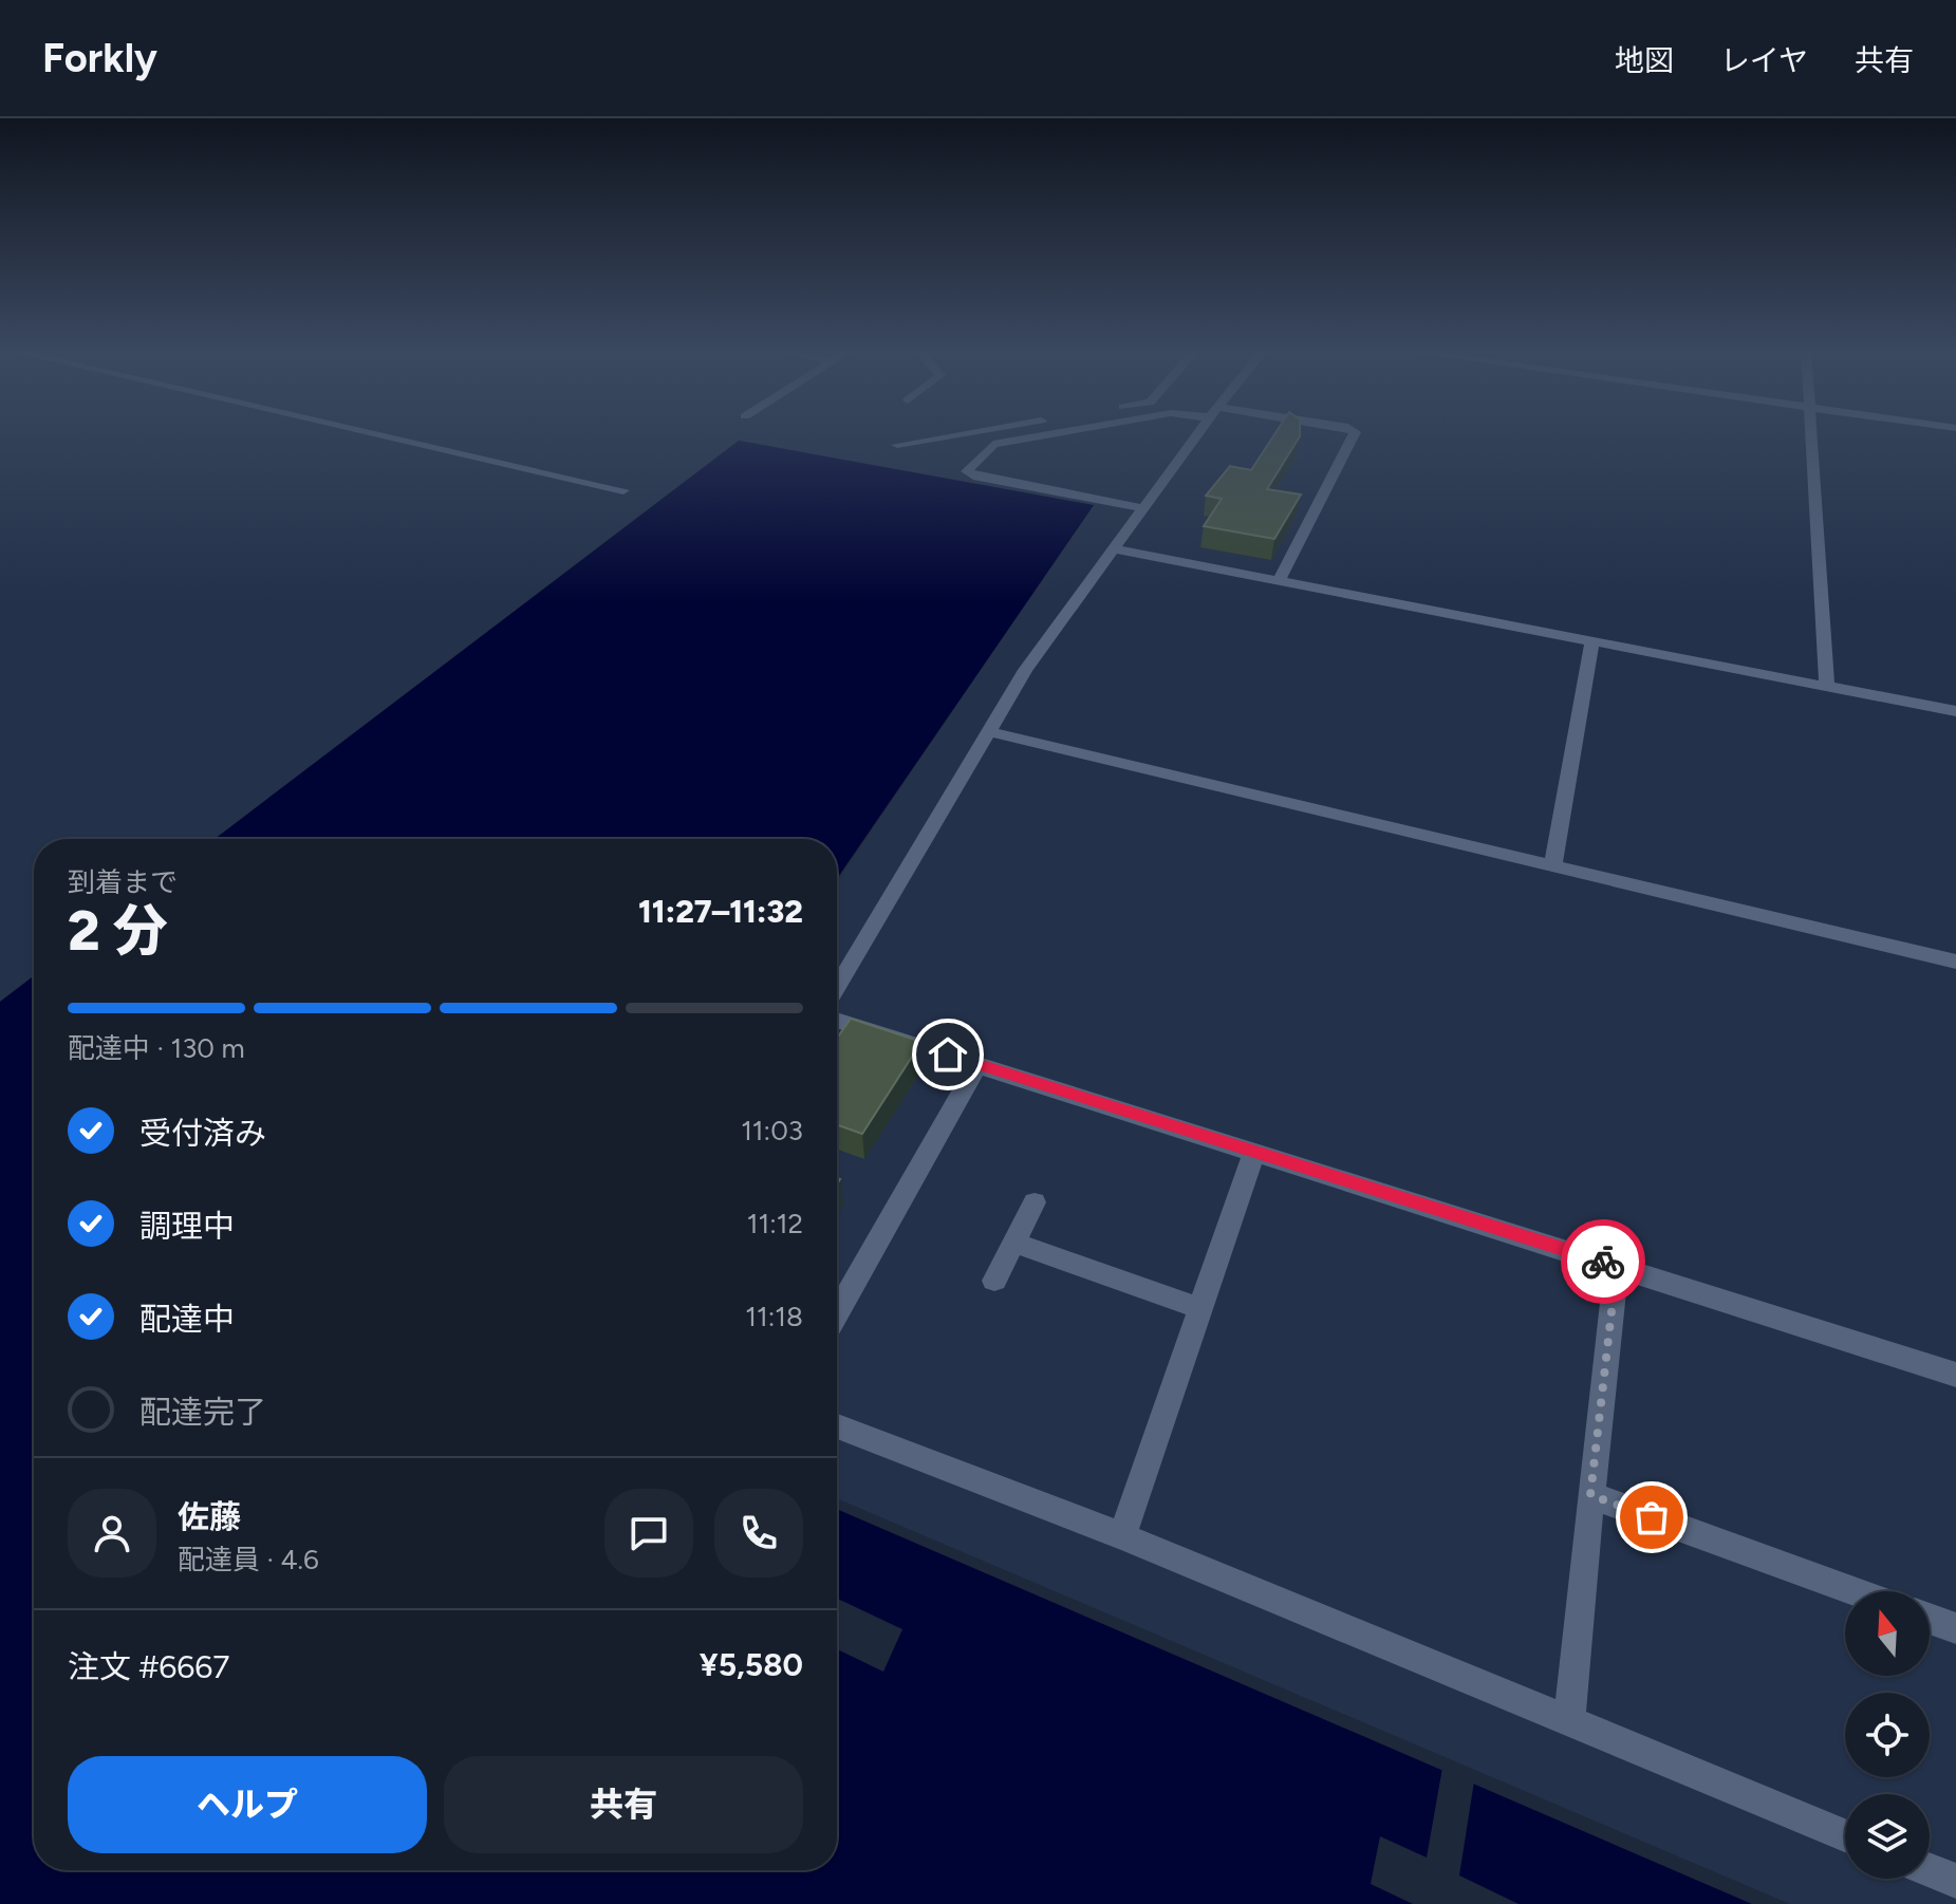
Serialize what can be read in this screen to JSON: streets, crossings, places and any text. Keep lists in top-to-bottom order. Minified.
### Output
{"north":"top","page":{"header":"Forkly","nav":["地図","レイヤ","共有"],"heading":["2 分","到着まで","11:27–11:32"],"panel":["佐藤","配達員 · 4.6","注文 #6667","¥5,580"],"bar":"配達中 · 130 m","list":[["受付済み","11:03"],["調理中","11:12"],["配達中","11:18"],"配達完了"],"buttons":["ヘルプ","共有"]}}
